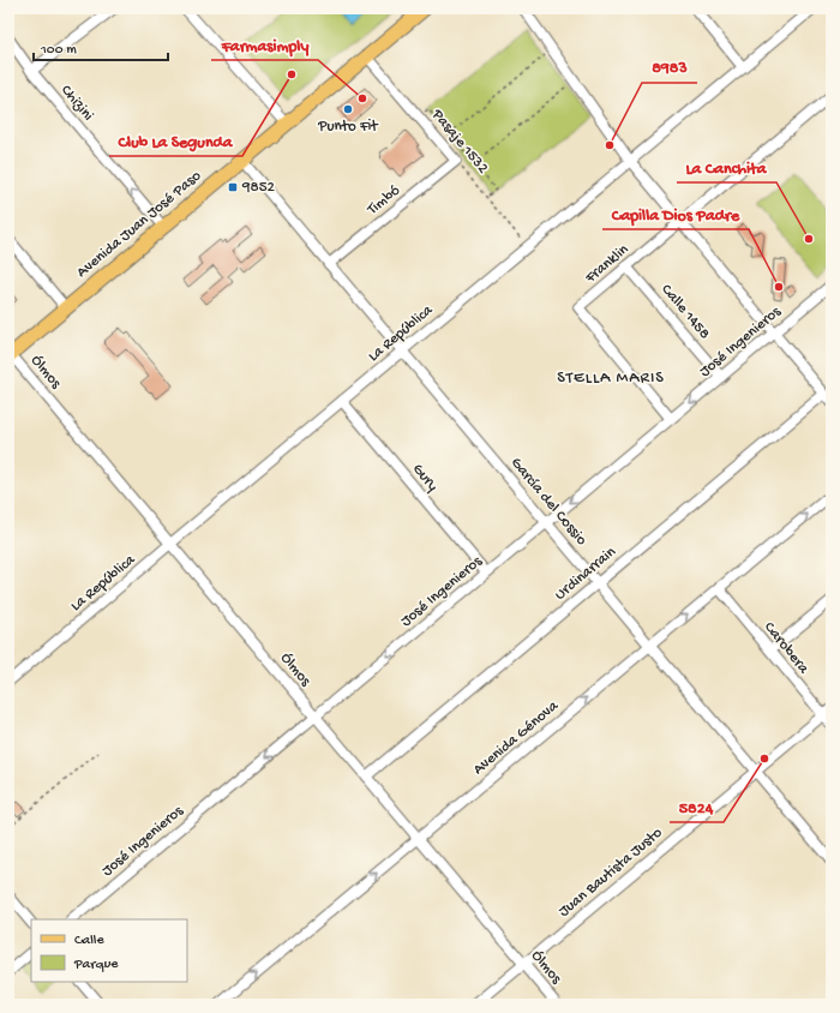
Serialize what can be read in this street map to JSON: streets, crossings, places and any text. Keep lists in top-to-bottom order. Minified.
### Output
{"streets":{"main road":["Avenida Juan José Paso"],"street":["Chizini","Pasaje 1532","Timbó","Franklin","Calle 1458","La República","José Ingenieros","Ólmos","Gury","García del Cossio","Urdinarrain","Carobera","Avenida Génova","Juan Bautista Justo"]},"crossings":[["Chizini","Avenida Juan José Paso"],["Pasaje 1532","Timbó"],["Pasaje 1532","Avenida Juan José Paso"],["Pasaje 1532","La República"],["Timbó","García del Cossio"],["Avenida Juan José Paso","Ólmos"],["Avenida Juan José Paso","García del Cossio"],["Franklin","Calle 1458"],["Franklin","José Ingenieros"],["Calle 1458","José Ingenieros"],["La República","Ólmos"],["La República","Gury"],["La República","García del Cossio"],["José Ingenieros","Ólmos"],["José Ingenieros","Gury"],["José Ingenieros","García del Cossio"],["Ólmos","Urdinarrain"],["Ólmos","Avenida Génova"],["Ólmos","Juan Bautista Justo"],["García del Cossio","Urdinarrain"],["García del Cossio","Avenida Génova"],["García del Cossio","Juan Bautista Justo"],["Carobera","Avenida Génova"],["Carobera","Juan Bautista Justo"]],"one_way":["Chizini","José Ingenieros","Avenida Génova"],"districts":["STELLA MARIS"],"places":{"other":["Club La Segunda","Farmasimply","Punto Fit","8983","La Canchita","Capilla Dios Padre","5824"],"transit":["9852"]},"legend":["Calle","Parque"],"scale_bar":"100 m"}
